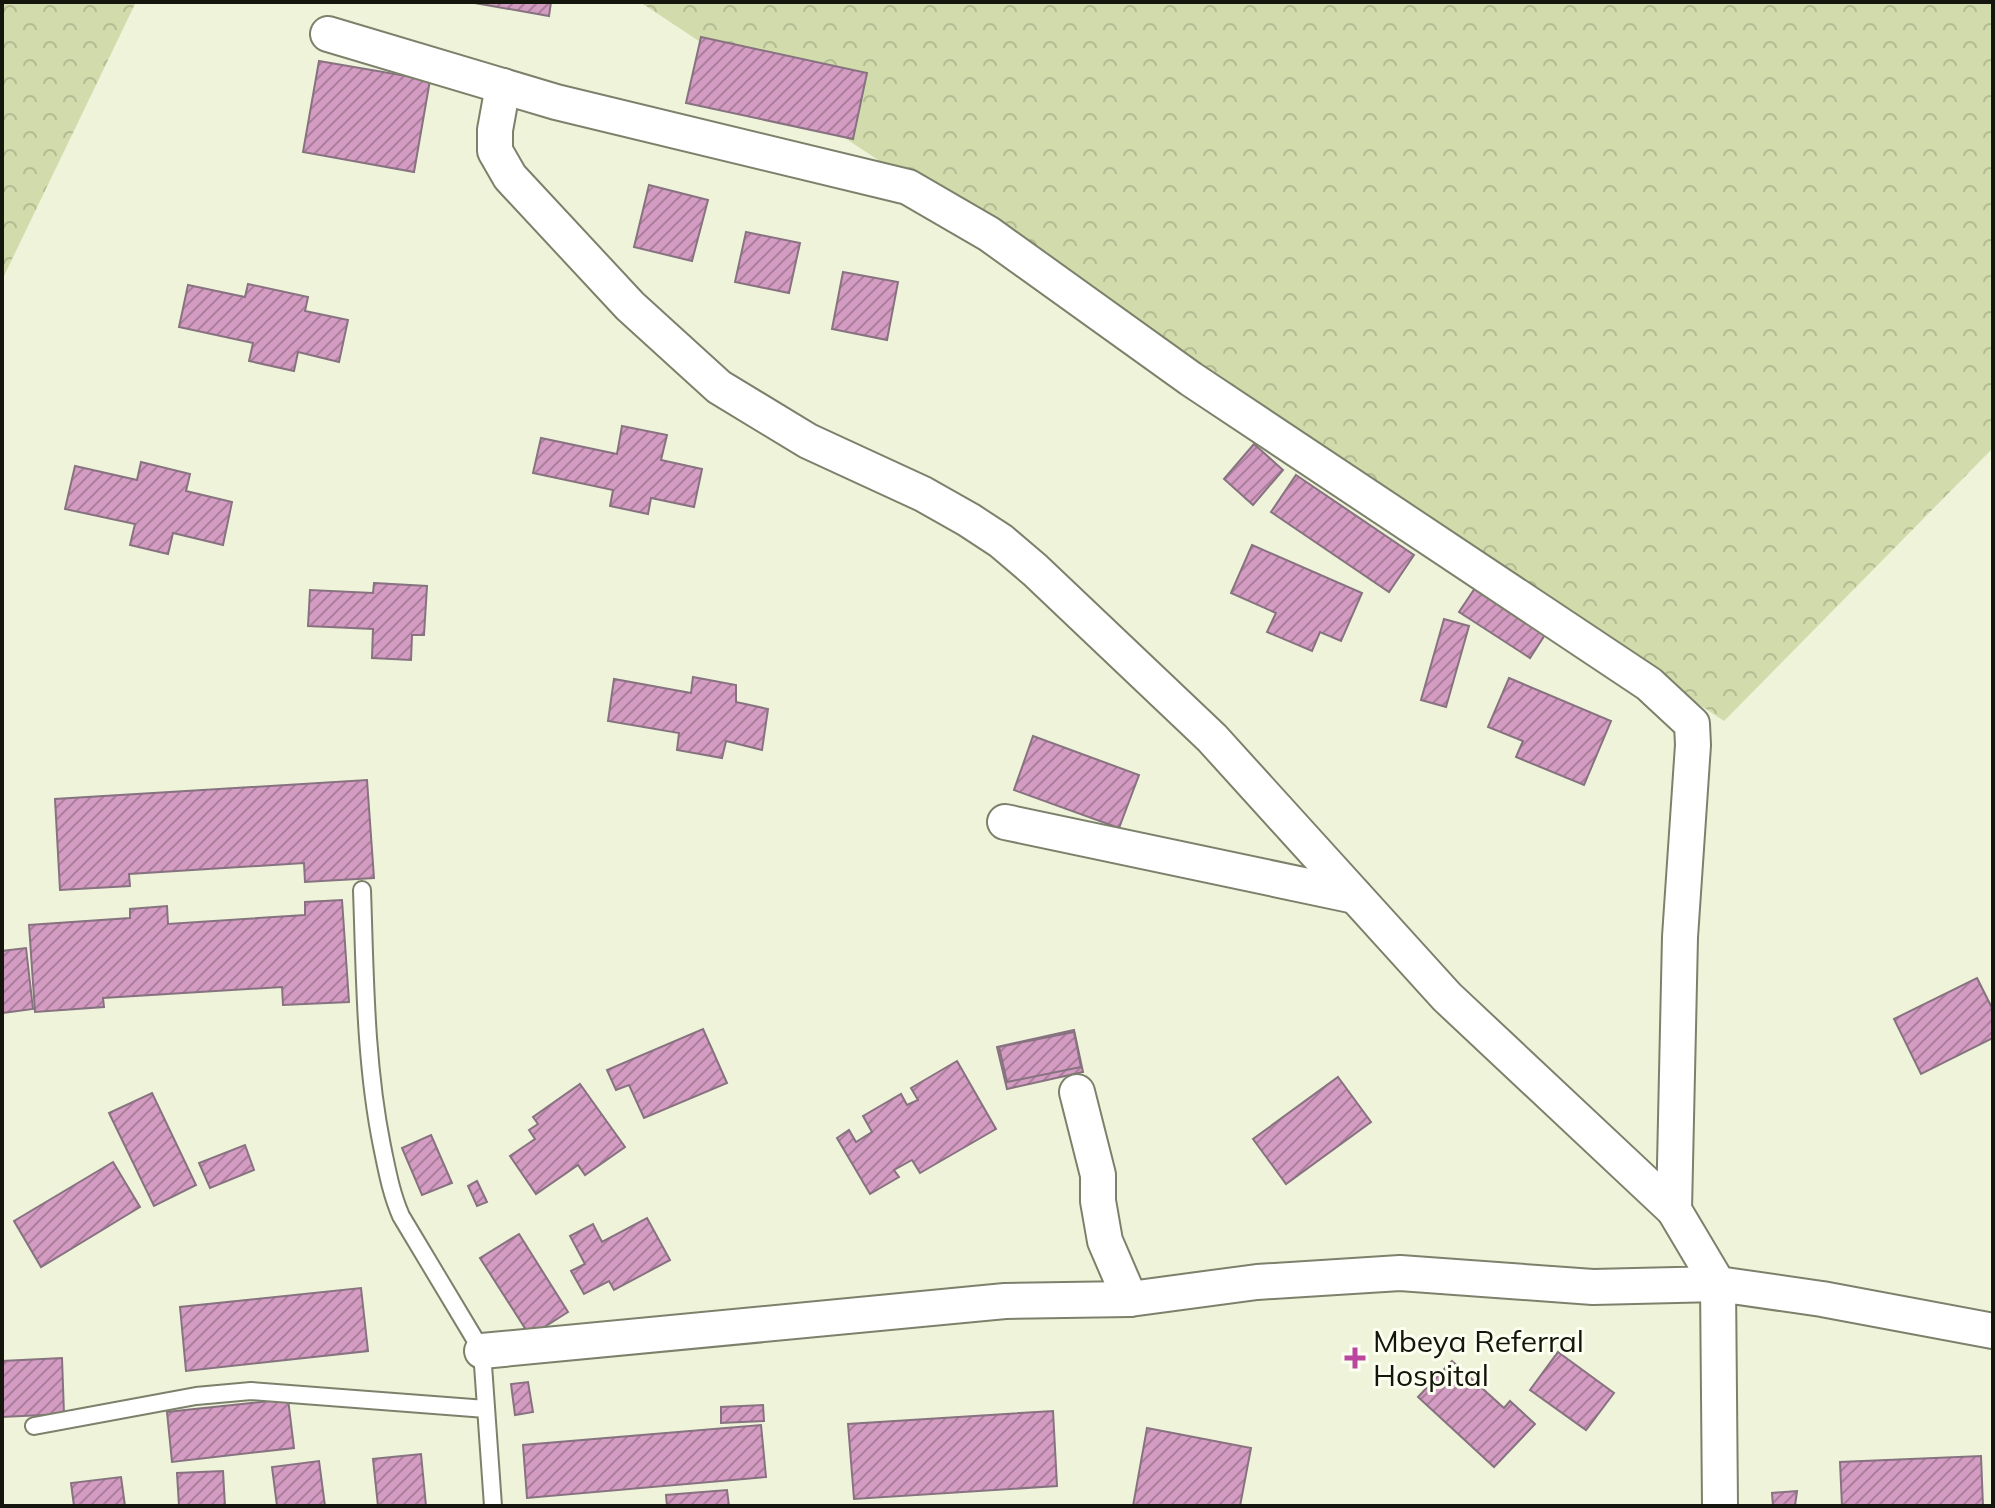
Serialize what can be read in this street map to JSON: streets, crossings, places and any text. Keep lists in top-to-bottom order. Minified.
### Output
{"places":{"health":["Mbeya Referral Hospital"]}}
